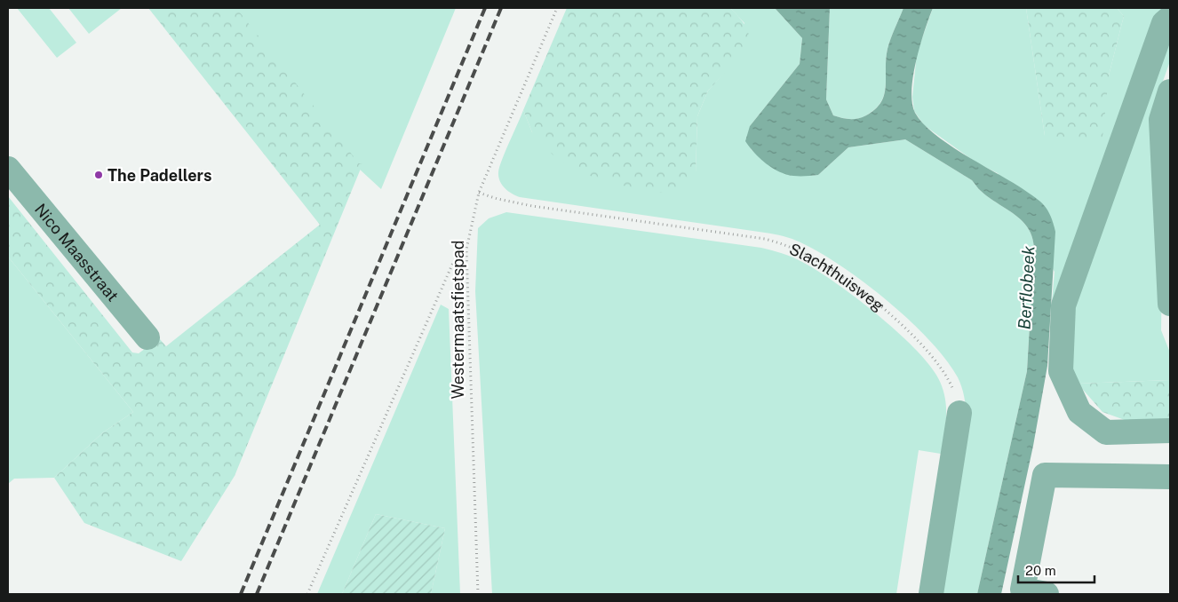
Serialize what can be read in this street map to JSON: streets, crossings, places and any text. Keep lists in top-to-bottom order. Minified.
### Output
{"streets":{"street":["Nico Maasstraat"],"path":["Slachthuisweg","Westermaatsfietspad"]},"crossings":[["Slachthuisweg","Westermaatsfietspad"]],"water":["Berflobeek"],"places":["The Padellers"],"scale_bar":"20 m"}
